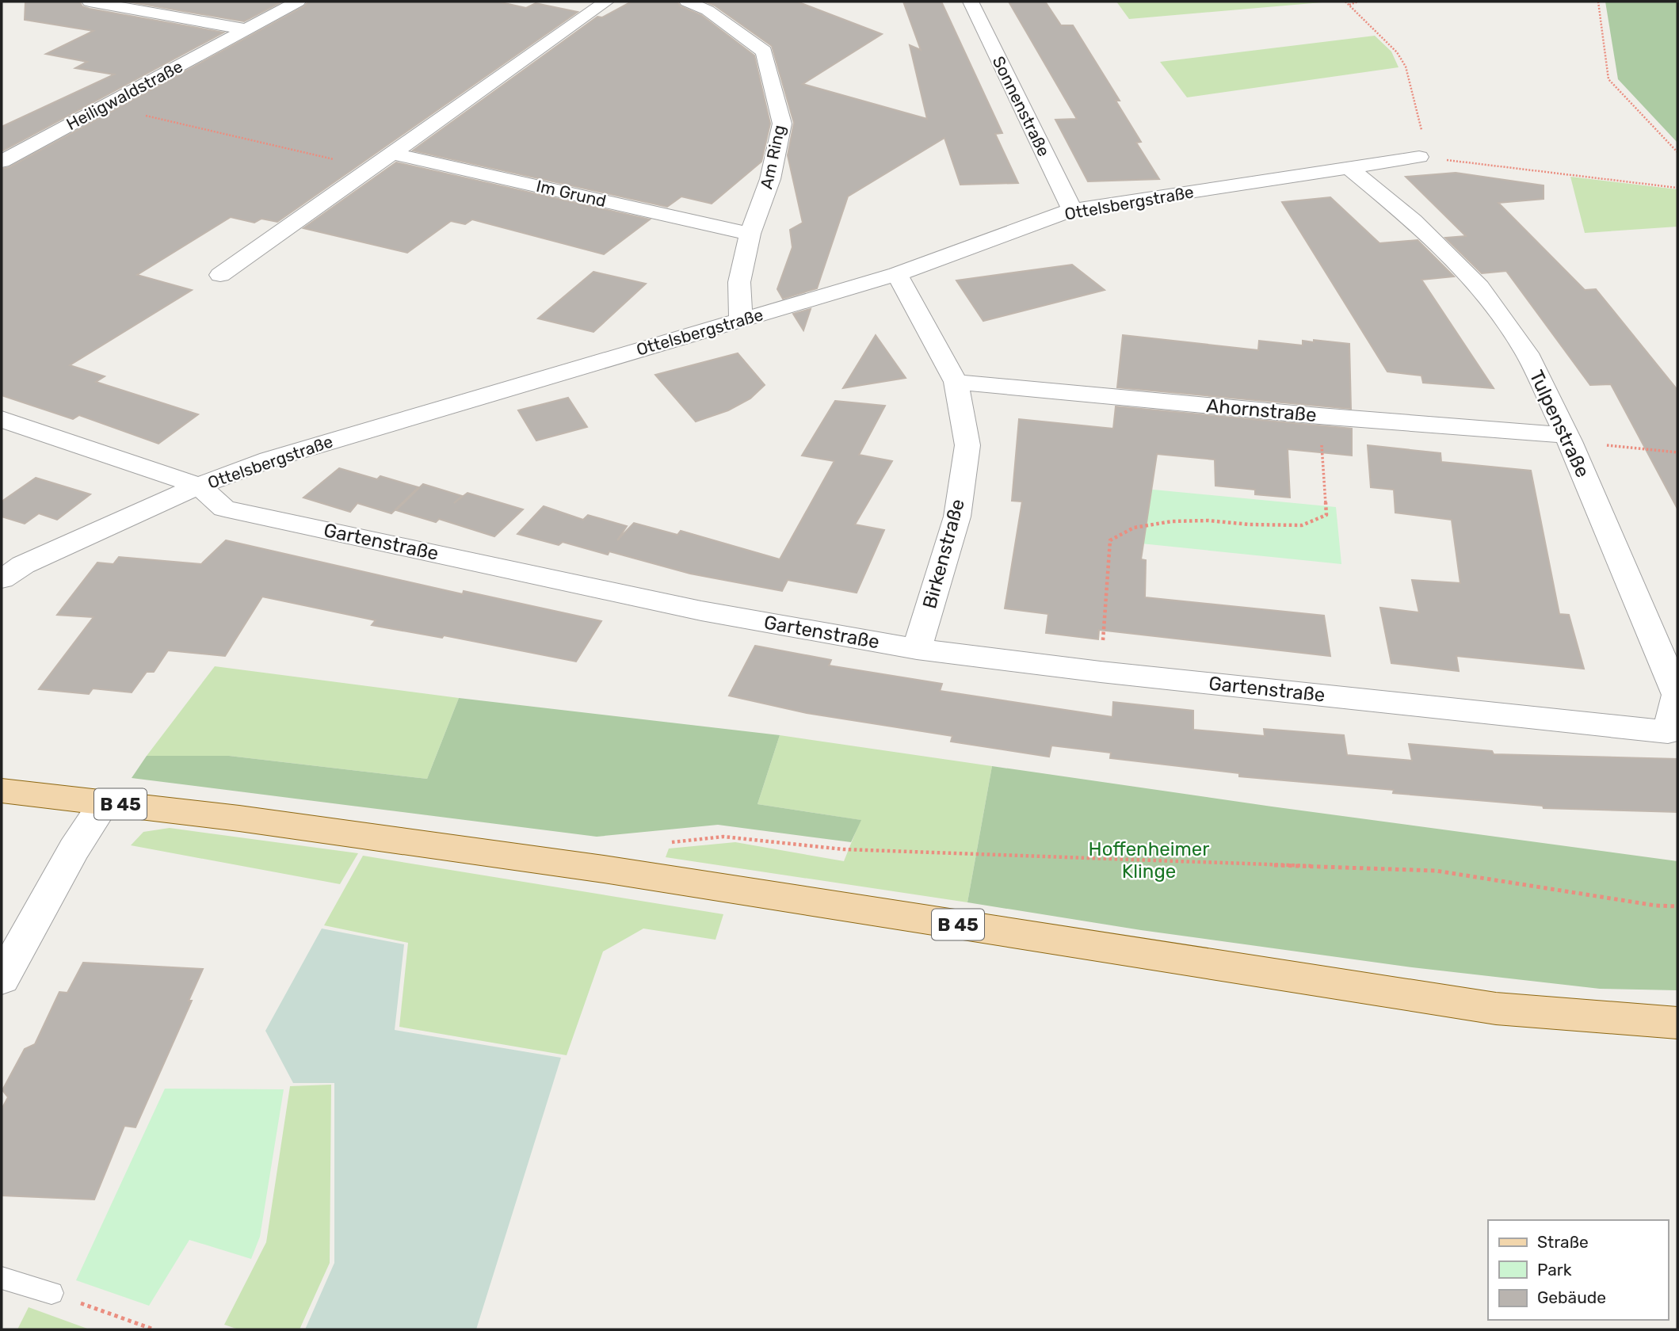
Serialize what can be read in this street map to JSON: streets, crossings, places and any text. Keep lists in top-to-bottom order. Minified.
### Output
{"streets":{"main road":["B 45"],"street":["Heiligwaldstraße","Sonnenstraße","Am Ring","Im Grund","Ottelsbergstraße","Ahornstraße","Tulpenstraße","Gartenstraße","Birkenstraße"]},"crossings":[["Sonnenstraße","Ottelsbergstraße"],["Am Ring","Im Grund"],["Am Ring","Ottelsbergstraße"],["Ottelsbergstraße","Tulpenstraße"],["Ottelsbergstraße","Gartenstraße"],["Ottelsbergstraße","Birkenstraße"],["Ahornstraße","Tulpenstraße"],["Ahornstraße","Birkenstraße"],["Tulpenstraße","Gartenstraße"],["Gartenstraße","Birkenstraße"]],"parks":["Hoffenheimer Klinge"],"legend":["Straße","Park","Gebäude"]}
